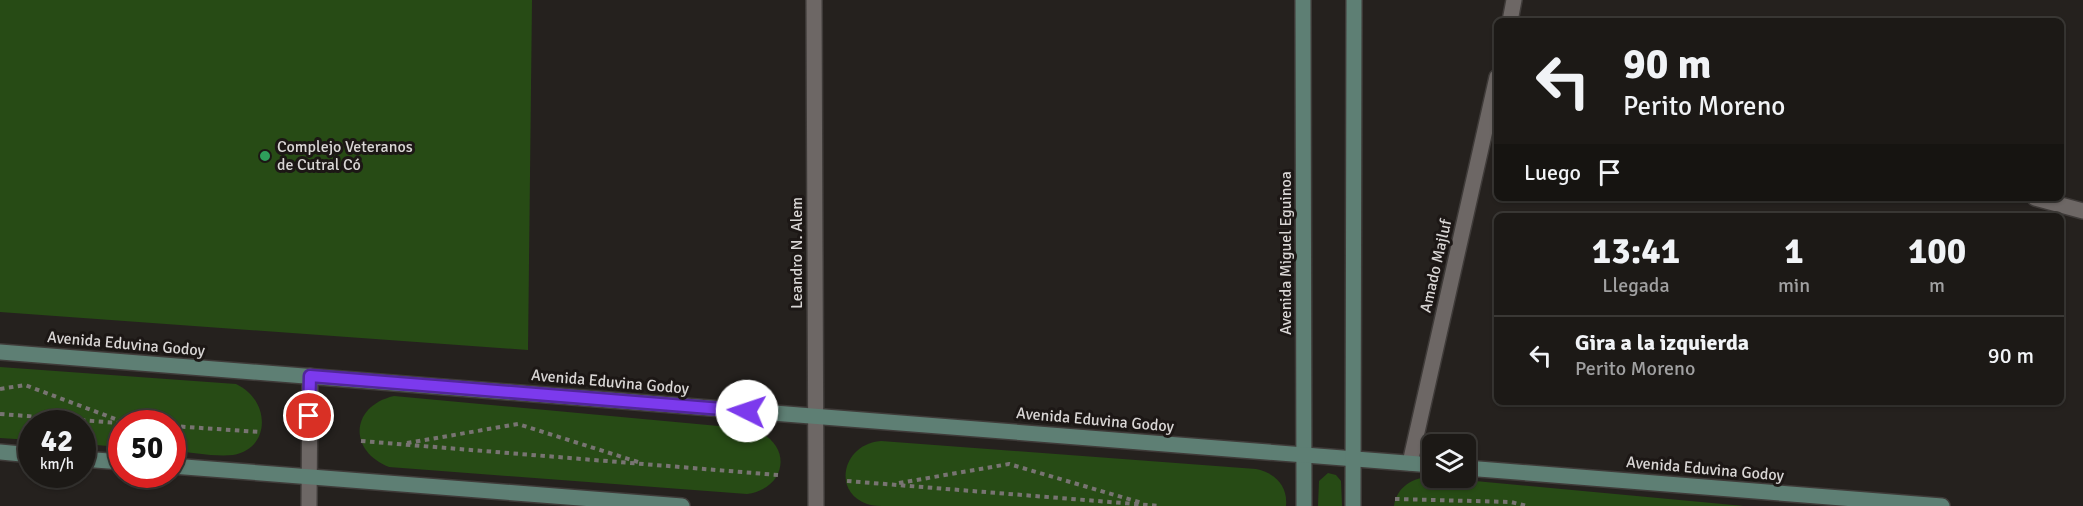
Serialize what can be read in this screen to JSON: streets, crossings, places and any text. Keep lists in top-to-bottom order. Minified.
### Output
{"streets":{"main road":["Avenida Miguel Eguinoa","Avenida Eduvina Godoy"],"street":["Leandro N. Alem","Amado Majluf"]},"crossings":[["Leandro N. Alem","Avenida Eduvina Godoy"],["Avenida Miguel Eguinoa","Avenida Eduvina Godoy"],["Amado Majluf","Avenida Eduvina Godoy"]],"places":["Complejo Veteranos de Cutral Có"],"page":{"turn":["90 m","Perito Moreno"],"then":"Luego","eta":["13:41","Llegada","1","min","100","m"],"list":[{"name":"Gira a la izquierda","note":"Perito Moreno","value":"90 m"}],"speed":"42 km/h","limit":"50"}}
